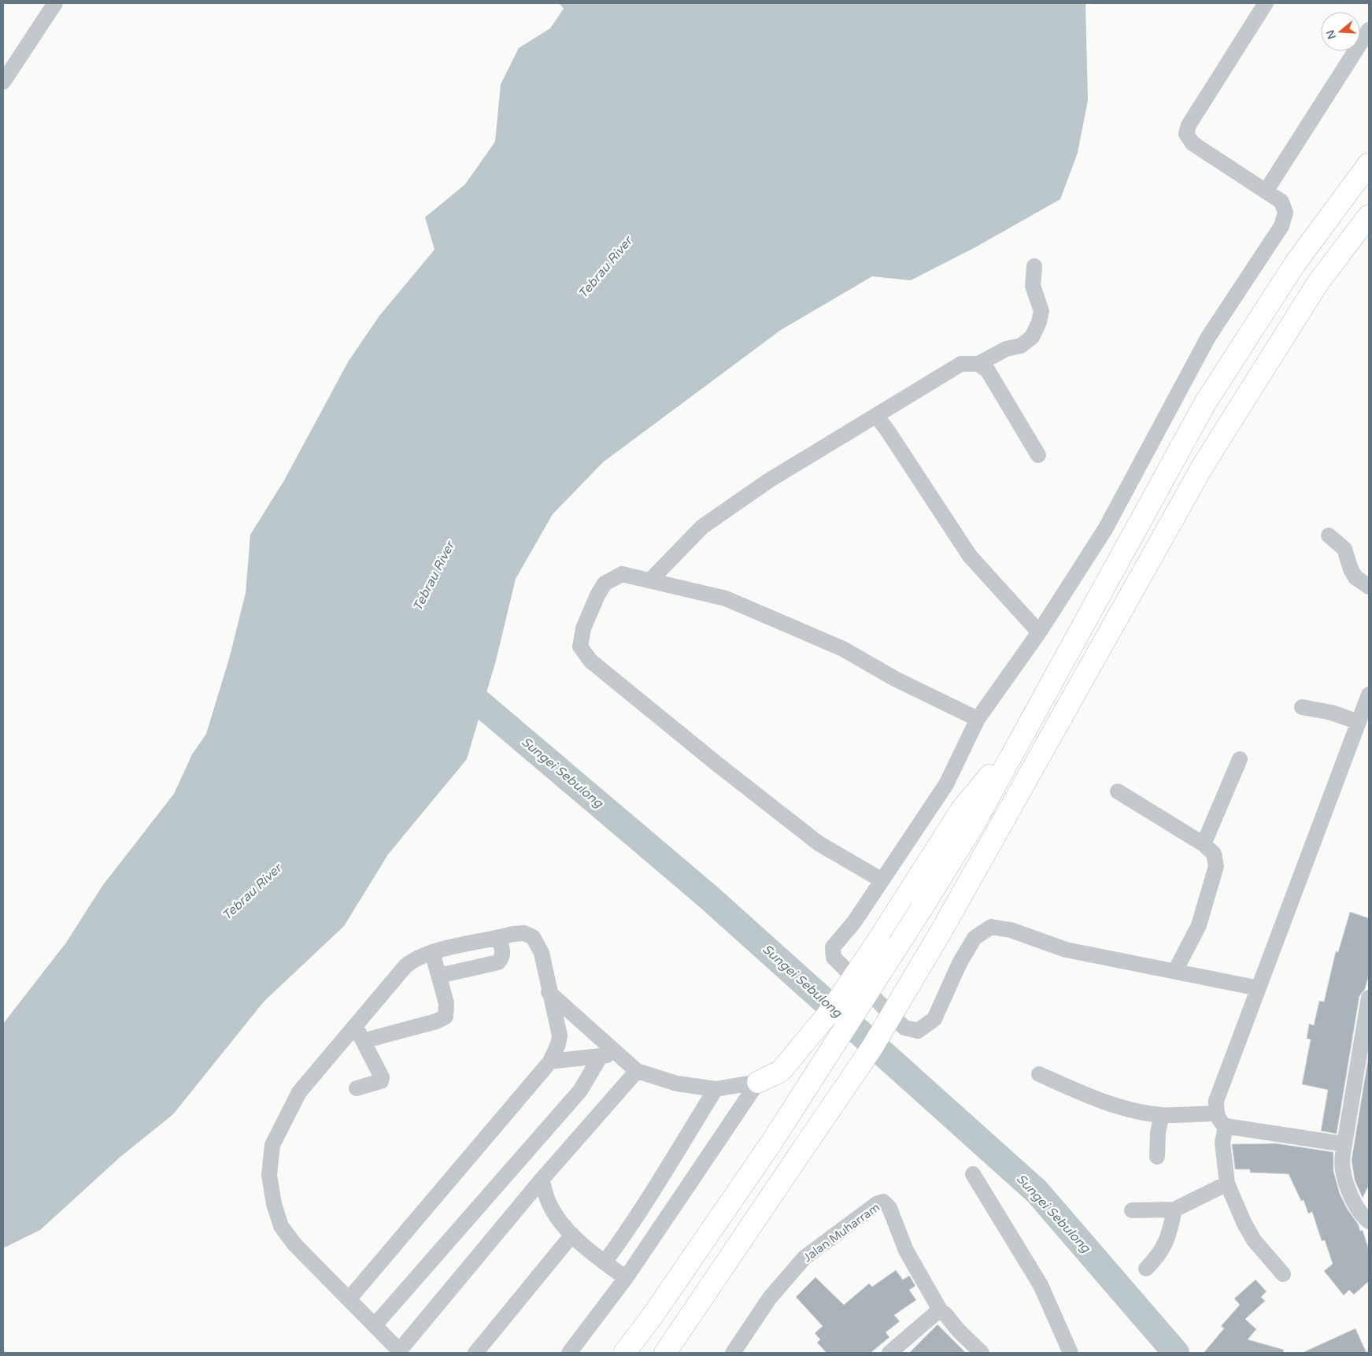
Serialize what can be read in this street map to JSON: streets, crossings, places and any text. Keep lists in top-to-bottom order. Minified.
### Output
{"streets":{"street":["Jalan Muharram"]},"water":["Tebrau River","Sungei Sebulong"],"north":"left"}
